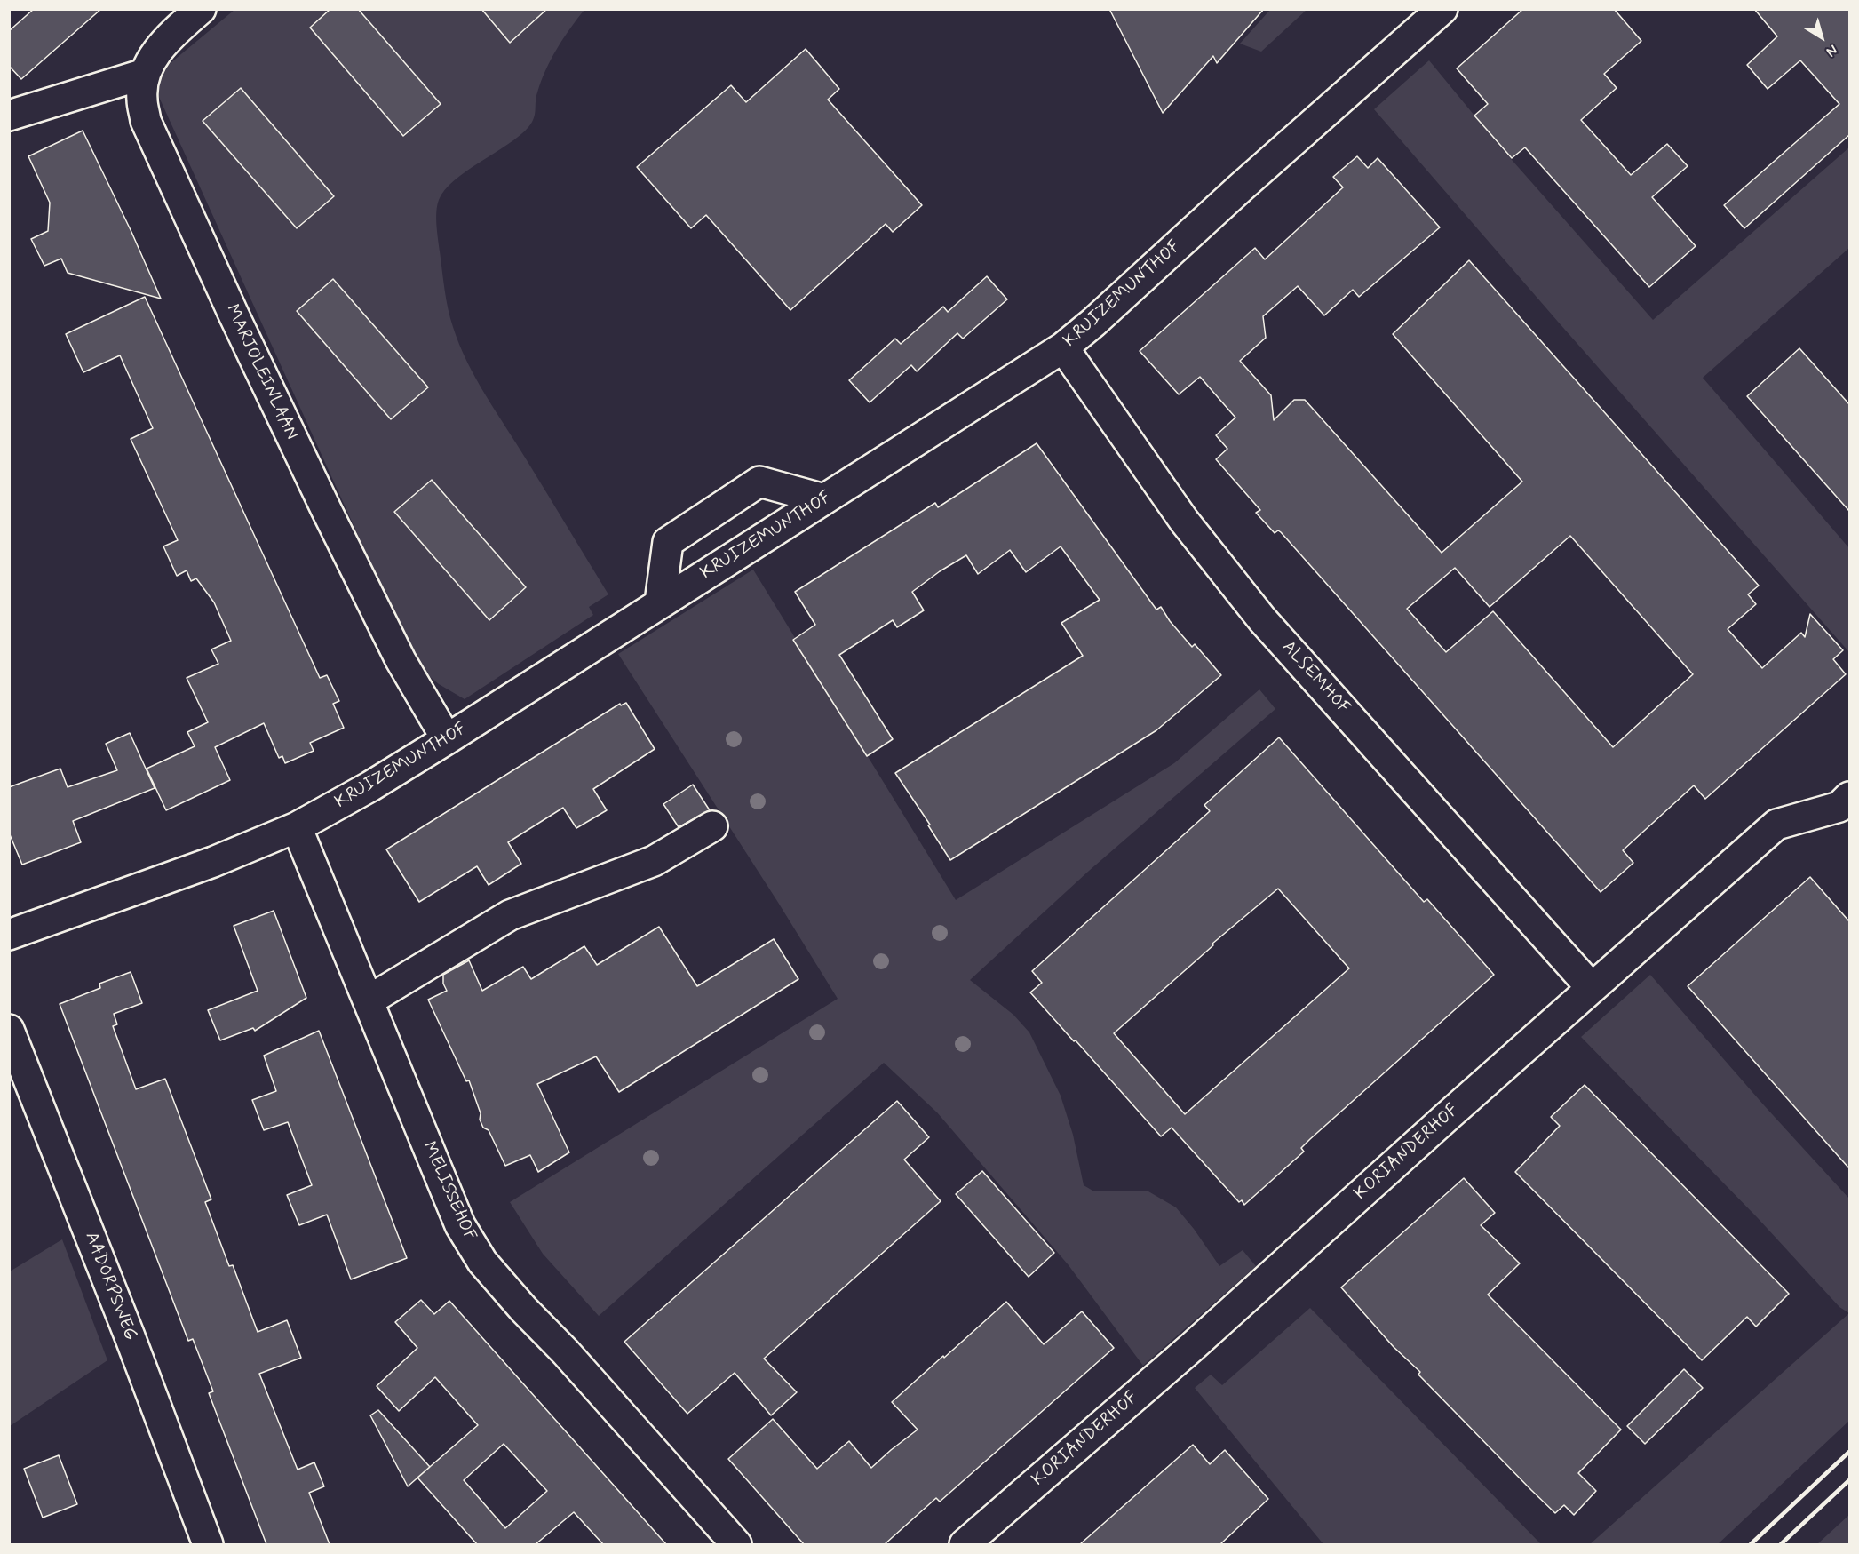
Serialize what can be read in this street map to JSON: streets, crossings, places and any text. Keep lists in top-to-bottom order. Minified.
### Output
{"streets":{"street":["KRUIZEMUNTHOF","MARJOLEINLAAN","ALSEMHOF","KORIANDERHOF","MELISSEHOF","AADORPSWEG"]},"crossings":[["KRUIZEMUNTHOF","MARJOLEINLAAN"],["KRUIZEMUNTHOF","ALSEMHOF"],["KRUIZEMUNTHOF","MELISSEHOF"],["ALSEMHOF","KORIANDERHOF"]],"north":"bottom right"}
